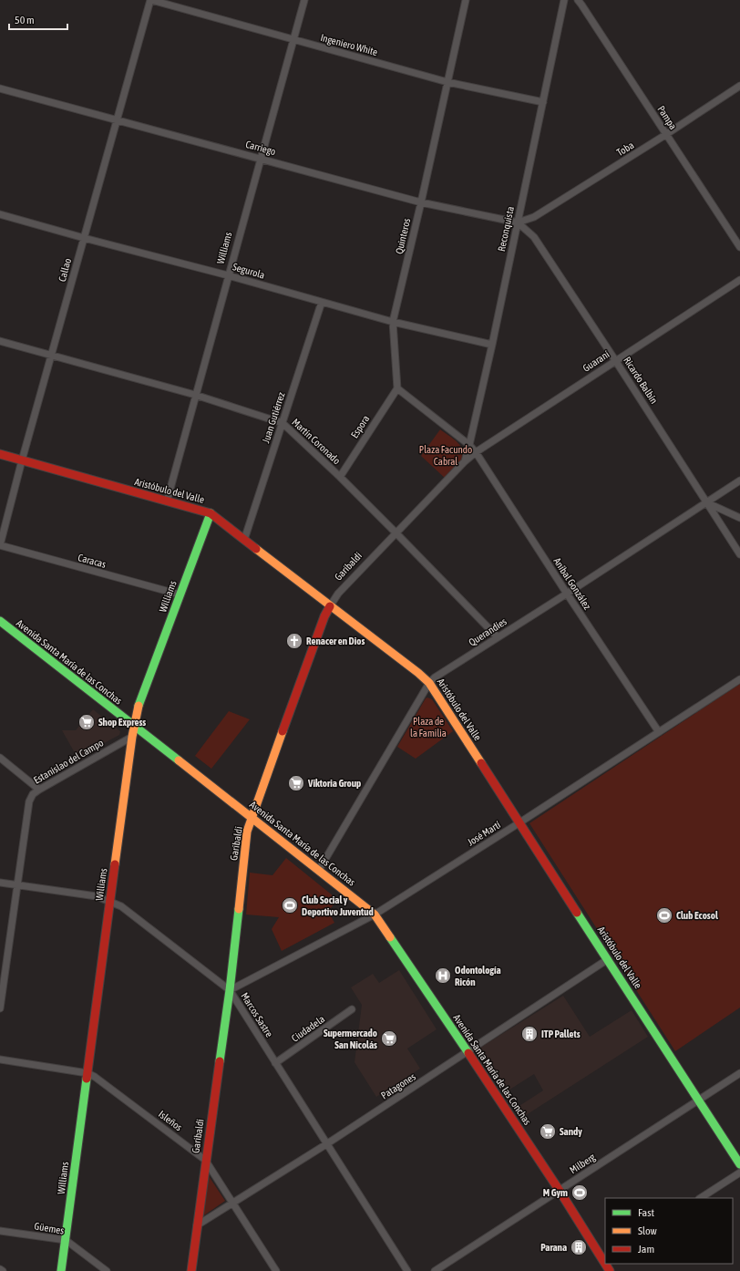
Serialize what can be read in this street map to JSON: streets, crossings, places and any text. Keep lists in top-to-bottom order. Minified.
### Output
{"streets":{"street":["Ingeniero White","Pampa","Carriego","Toba","Reconquista","Quinteros","Williams","Callao","Segurola","Guaraní","Ricardo Balbín","Juan Gutiérrez","Espora","Martín Coronado","Aristóbulo del Valle","Caracas","Garibaldi","Aníbal González","Querandíes","Avenida Santa María de las Conchas","Estanislao del Campo","José Martí","Marcos Sastre","Ciudadela","Patagones","Isleños","Milberg","Güemes"]},"crossings":[["Ingeniero White","Reconquista"],["Ingeniero White","Quinteros"],["Ingeniero White","Williams"],["Ingeniero White","Callao"],["Pampa","Toba"],["Carriego","Toba"],["Carriego","Reconquista"],["Carriego","Quinteros"],["Carriego","Williams"],["Carriego","Callao"],["Carriego","Ricardo Balbín"],["Toba","Reconquista"],["Toba","Ricardo Balbín"],["Reconquista","Segurola"],["Reconquista","Guaraní"],["Reconquista","Ricardo Balbín"],["Reconquista","Garibaldi"],["Reconquista","Aníbal González"],["Quinteros","Segurola"],["Quinteros","Espora"],["Williams","Segurola"],["Williams","Martín Coronado"],["Williams","Aristóbulo del Valle"],["Williams","Caracas"],["Williams","Avenida Santa María de las Conchas"],["Williams","Estanislao del Campo"],["Williams","Marcos Sastre"],["Williams","Isleños"],["Williams","Güemes"],["Callao","Segurola"],["Callao","Martín Coronado"],["Callao","Aristóbulo del Valle"],["Callao","Caracas"],["Segurola","Juan Gutiérrez"],["Guaraní","Ricardo Balbín"],["Guaraní","Garibaldi"],["Guaraní","Aníbal González"],["Ricardo Balbín","Querandíes"],["Juan Gutiérrez","Martín Coronado"],["Juan Gutiérrez","Aristóbulo del Valle"],["Espora","Martín Coronado"],["Martín Coronado","Garibaldi"],["Martín Coronado","Querandíes"],["Aristóbulo del Valle","Garibaldi"],["Aristóbulo del Valle","Querandíes"],["Aristóbulo del Valle","José Martí"],["Aristóbulo del Valle","Patagones"],["Aristóbulo del Valle","Milberg"],["Garibaldi","Avenida Santa María de las Conchas"],["Garibaldi","José Martí"],["Garibaldi","Marcos Sastre"],["Garibaldi","Patagones"],["Garibaldi","Isleños"],["Aníbal González","Querandíes"],["Aníbal González","José Martí"],["Querandíes","Avenida Santa María de las Conchas"],["Avenida Santa María de las Conchas","José Martí"],["Avenida Santa María de las Conchas","Patagones"],["Avenida Santa María de las Conchas","Milberg"],["Estanislao del Campo","Marcos Sastre"],["José Martí","Marcos Sastre"],["Marcos Sastre","Ciudadela"],["Marcos Sastre","Patagones"],["Patagones","Isleños"]],"parks":["Plaza Facundo Cabral","Plaza de la Familia"],"places":{"church":["Renacer en Dios"],"supermarket":["Shop Express","Viktoria Group","Supermercado San Nicolás","Sandy"],"sports":["Club Social y Deportivo Juventud","Club Ecosol","M Gym"],"hospital":["Odontología Ricón"],"building":["ITP Pallets","Parana"]},"legend":["Fast","Slow","Jam"],"scale_bar":"50 m"}
